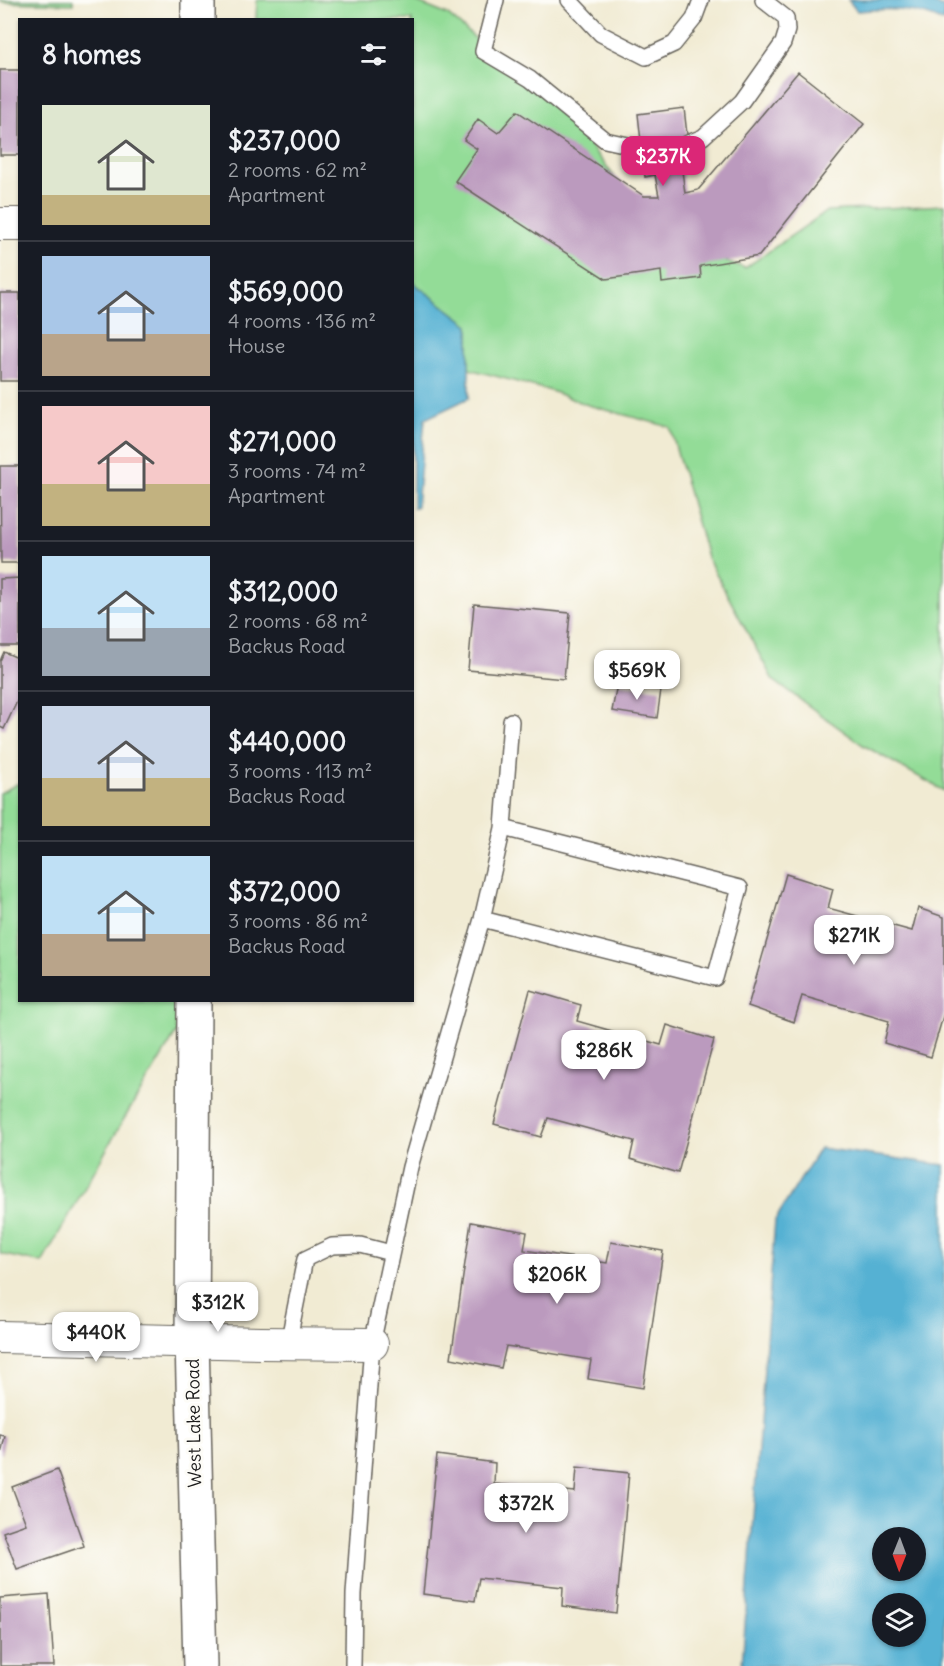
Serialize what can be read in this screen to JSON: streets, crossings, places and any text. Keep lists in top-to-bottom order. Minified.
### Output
{"streets":{"street":["West Lake Road"]},"north":"bottom","page":{"heading":"8 homes","list":[{"name":"$237,000","note":"2 rooms · 62 m² · Apartment"},{"name":"$569,000","note":"4 rooms · 136 m² · House"},{"name":"$271,000","note":"3 rooms · 74 m² · Apartment"},{"name":"$312,000","note":"2 rooms · 68 m² · Backus Road"},{"name":"$440,000","note":"3 rooms · 113 m² · Backus Road"},{"name":"$372,000","note":"3 rooms · 86 m² · Backus Road"}],"price":["$237K","$569K","$271K","$286K","$206K","$312K","$440K","$372K"]}}
